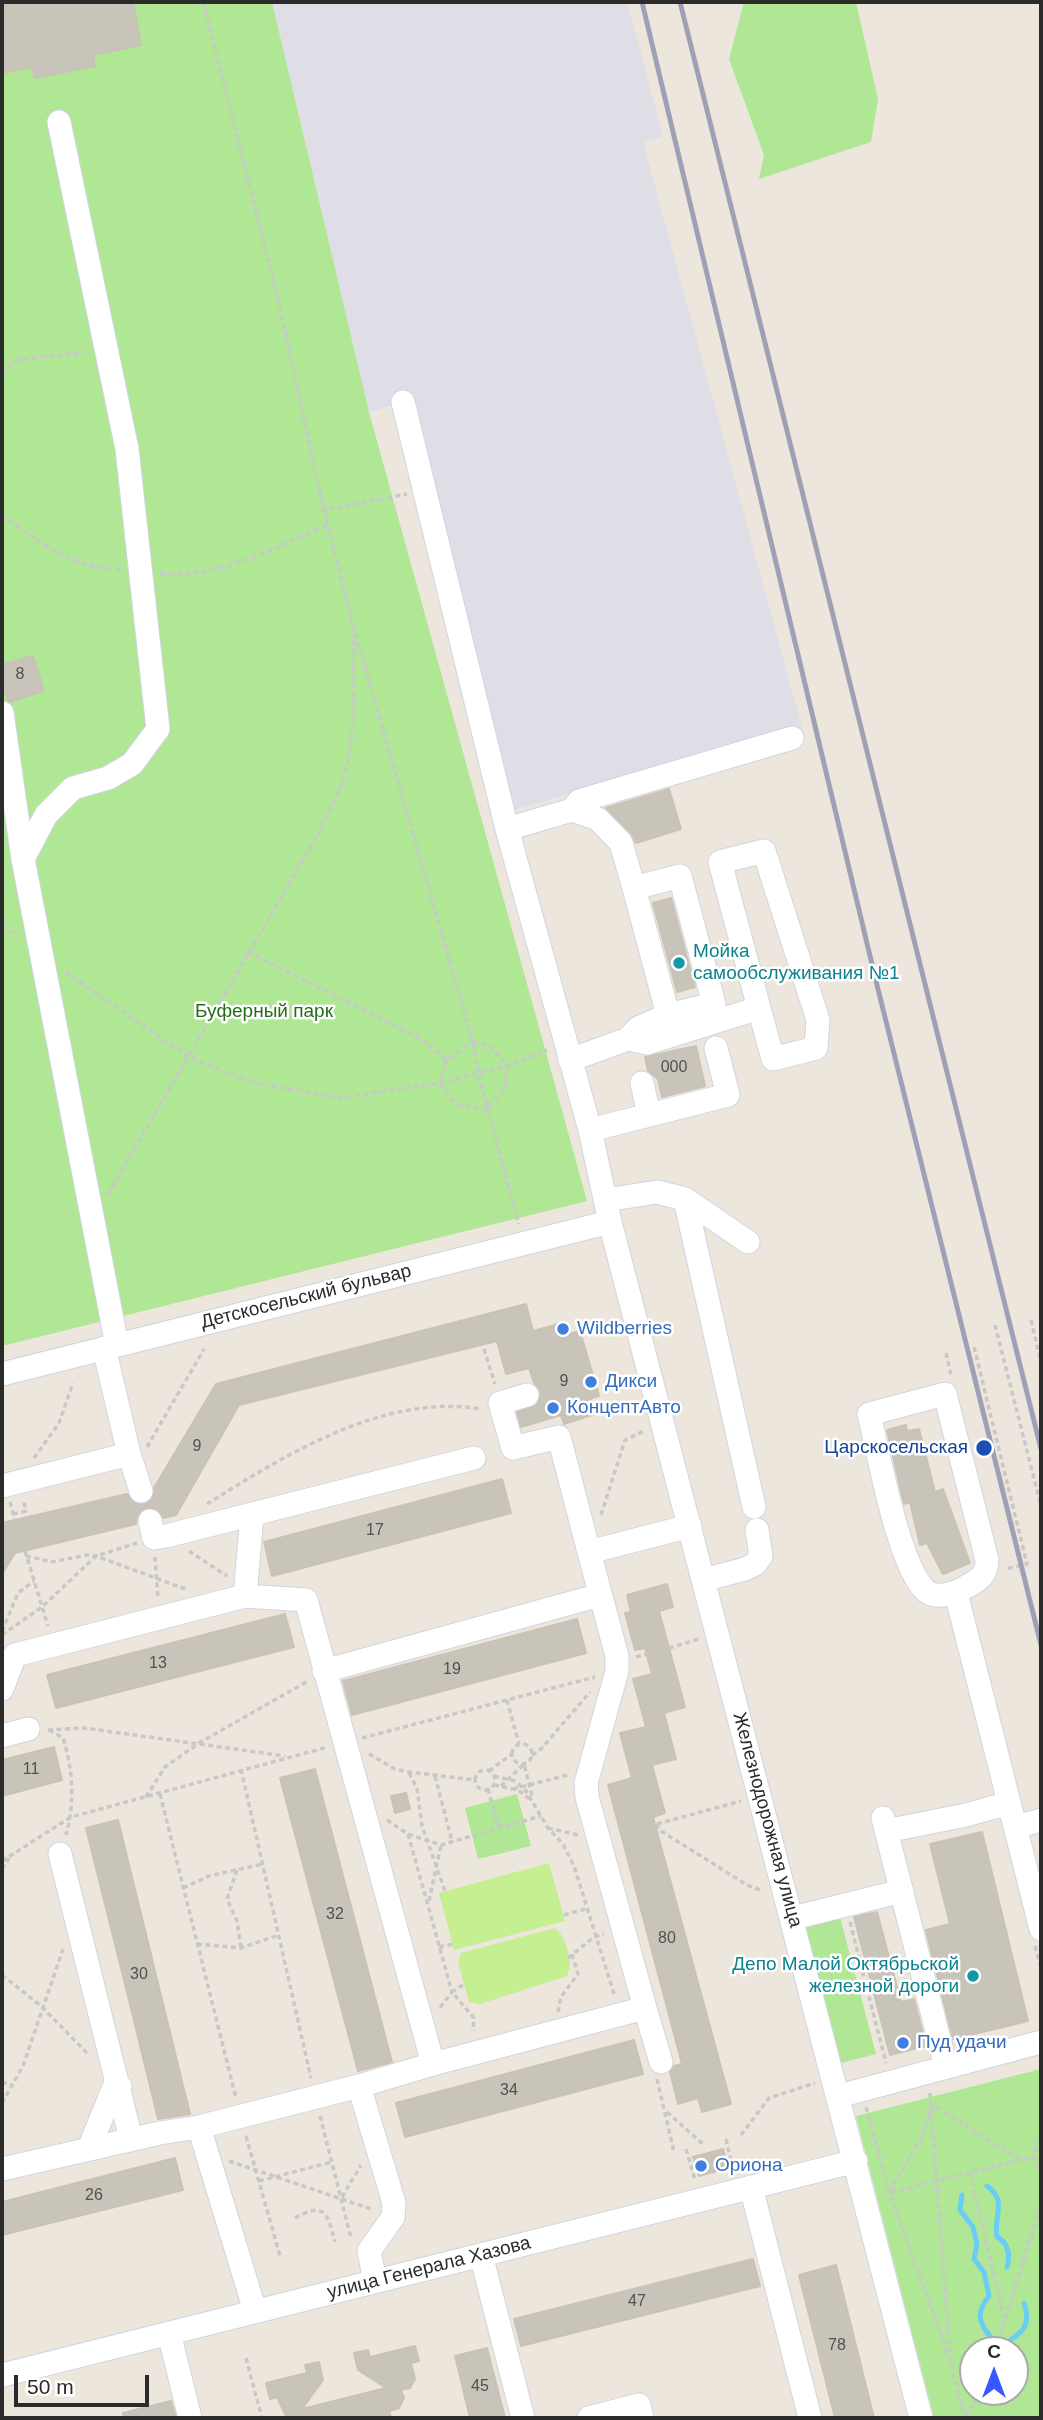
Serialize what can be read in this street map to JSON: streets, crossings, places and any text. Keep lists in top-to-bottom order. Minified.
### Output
{"streets":{"street":["Детскосельский бульвар","Железнодорожная улица","улица Генерала Хазова"]},"crossings":[["Детскосельский бульвар","Железнодорожная улица"],["Железнодорожная улица","улица Генерала Хазова"]],"parks":["Буферный парк"],"places":["Мойка самообслуживания №1","Wildberries","Дикси","КонцептАвто","Царскосельская","Депо Малой Октябрьской железной дороги","Пуд удачи","Ориона"],"house_numbers":["8","000","9","9","17","13","19","11","32","80","30","34","26","47","78","45"],"scale_bar":"50 m","north":"top"}
